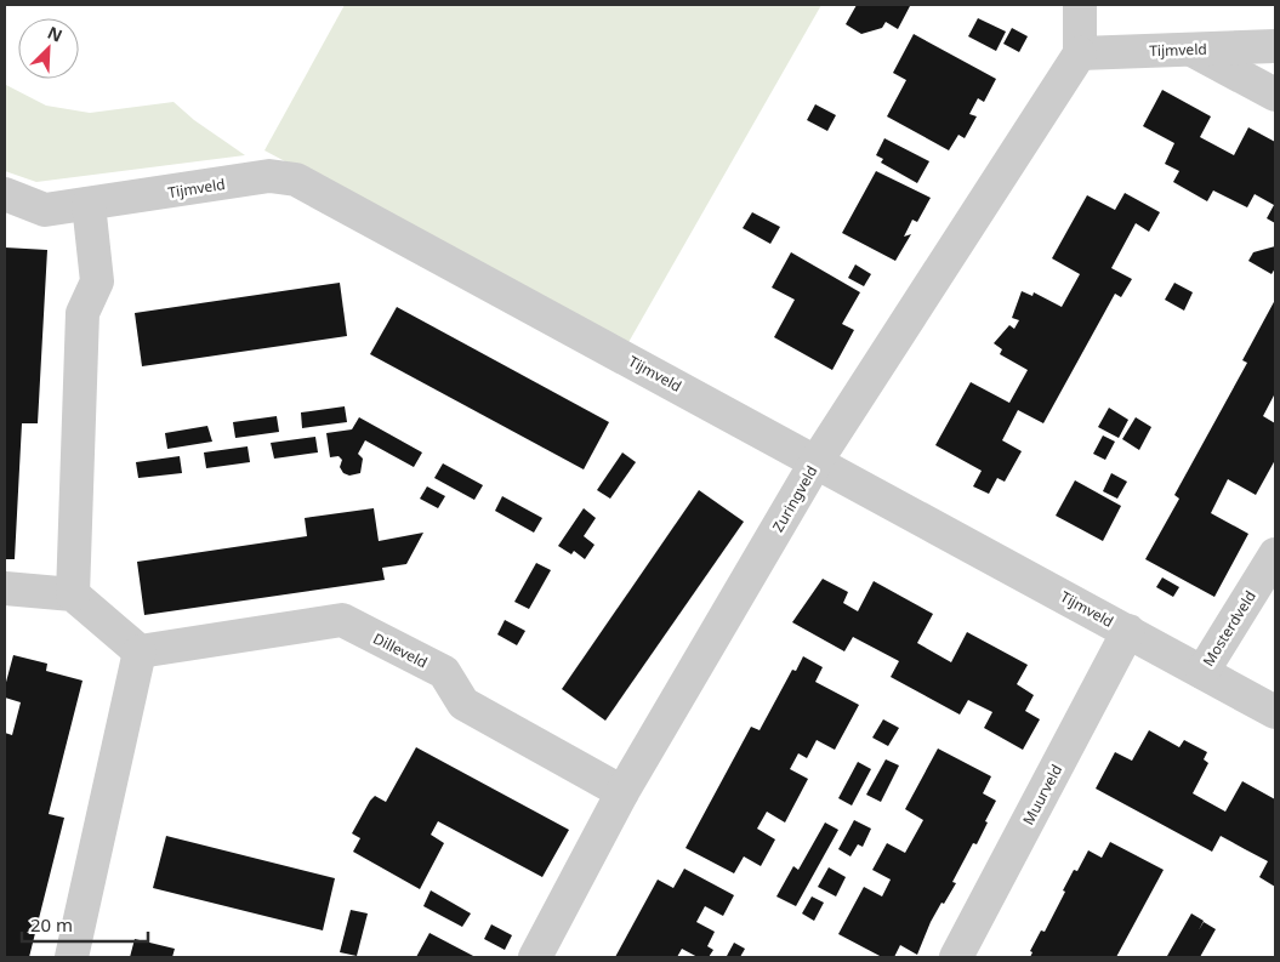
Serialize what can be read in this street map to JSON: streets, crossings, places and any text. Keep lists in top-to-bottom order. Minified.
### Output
{"streets":{"street":["Tijmveld","Zuringveld","Mosterdveld","Dilleveld","Muurveld"]},"crossings":[["Tijmveld","Zuringveld"],["Tijmveld","Mosterdveld"],["Tijmveld","Muurveld"],["Zuringveld","Dilleveld"]],"scale_bar":"20 m","north":"top right"}
